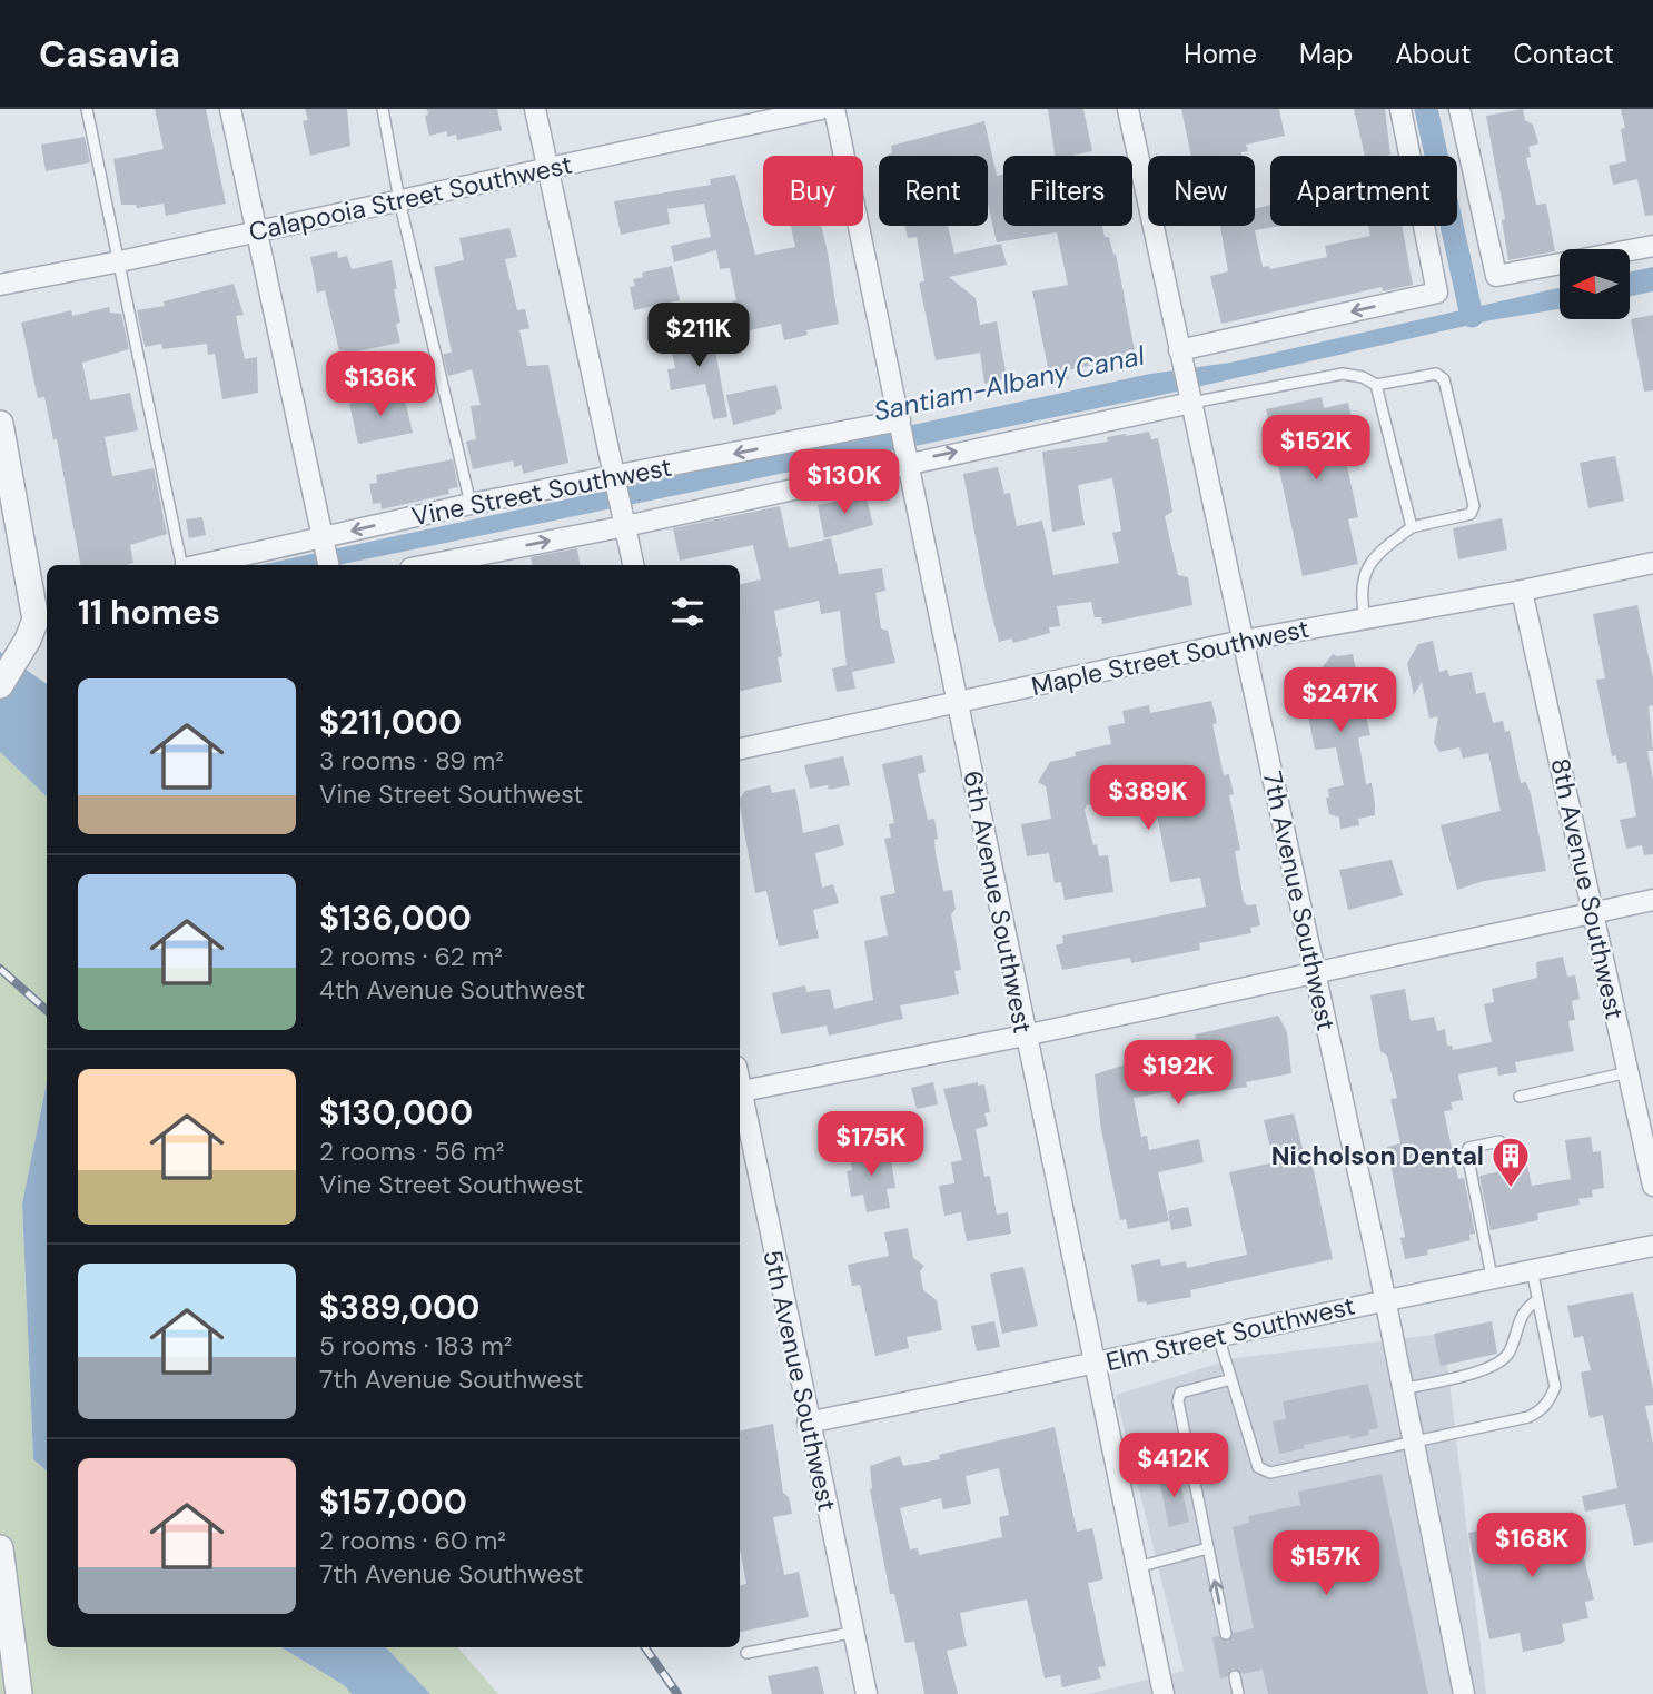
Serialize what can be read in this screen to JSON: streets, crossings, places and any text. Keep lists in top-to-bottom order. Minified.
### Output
{"streets":{"street":["Calapooia Street Southwest","Vine Street Southwest","Maple Street Southwest","8th Avenue Southwest","7th Avenue Southwest","6th Avenue Southwest","Elm Street Southwest","5th Avenue Southwest"]},"crossings":[["Vine Street Southwest","7th Avenue Southwest"],["Vine Street Southwest","6th Avenue Southwest"],["Maple Street Southwest","8th Avenue Southwest"],["Maple Street Southwest","7th Avenue Southwest"],["Maple Street Southwest","6th Avenue Southwest"],["7th Avenue Southwest","Elm Street Southwest"],["6th Avenue Southwest","Elm Street Southwest"],["Elm Street Southwest","5th Avenue Southwest"]],"water":["Santiam-Albany Canal"],"places":{"building":["Nicholson Dental"]},"north":"left","page":{"header":"Casavia","nav":["Home","Map","About","Contact"],"chip":["Buy","Rent","Filters","New","Apartment"],"price":["$211K","$136K","$152K","$130K","$247K","$389K","$192K","$175K","$412K","$168K","$157K"],"heading":"11 homes","list":[{"name":"$211,000","note":"3 rooms · 89 m² · Vine Street Southwest"},{"name":"$136,000","note":"2 rooms · 62 m² · 4th Avenue Southwest"},{"name":"$130,000","note":"2 rooms · 56 m² · Vine Street Southwest"},{"name":"$389,000","note":"5 rooms · 183 m² · 7th Avenue Southwest"},{"name":"$157,000","note":"2 rooms · 60 m² · 7th Avenue Southwest"}]}}
